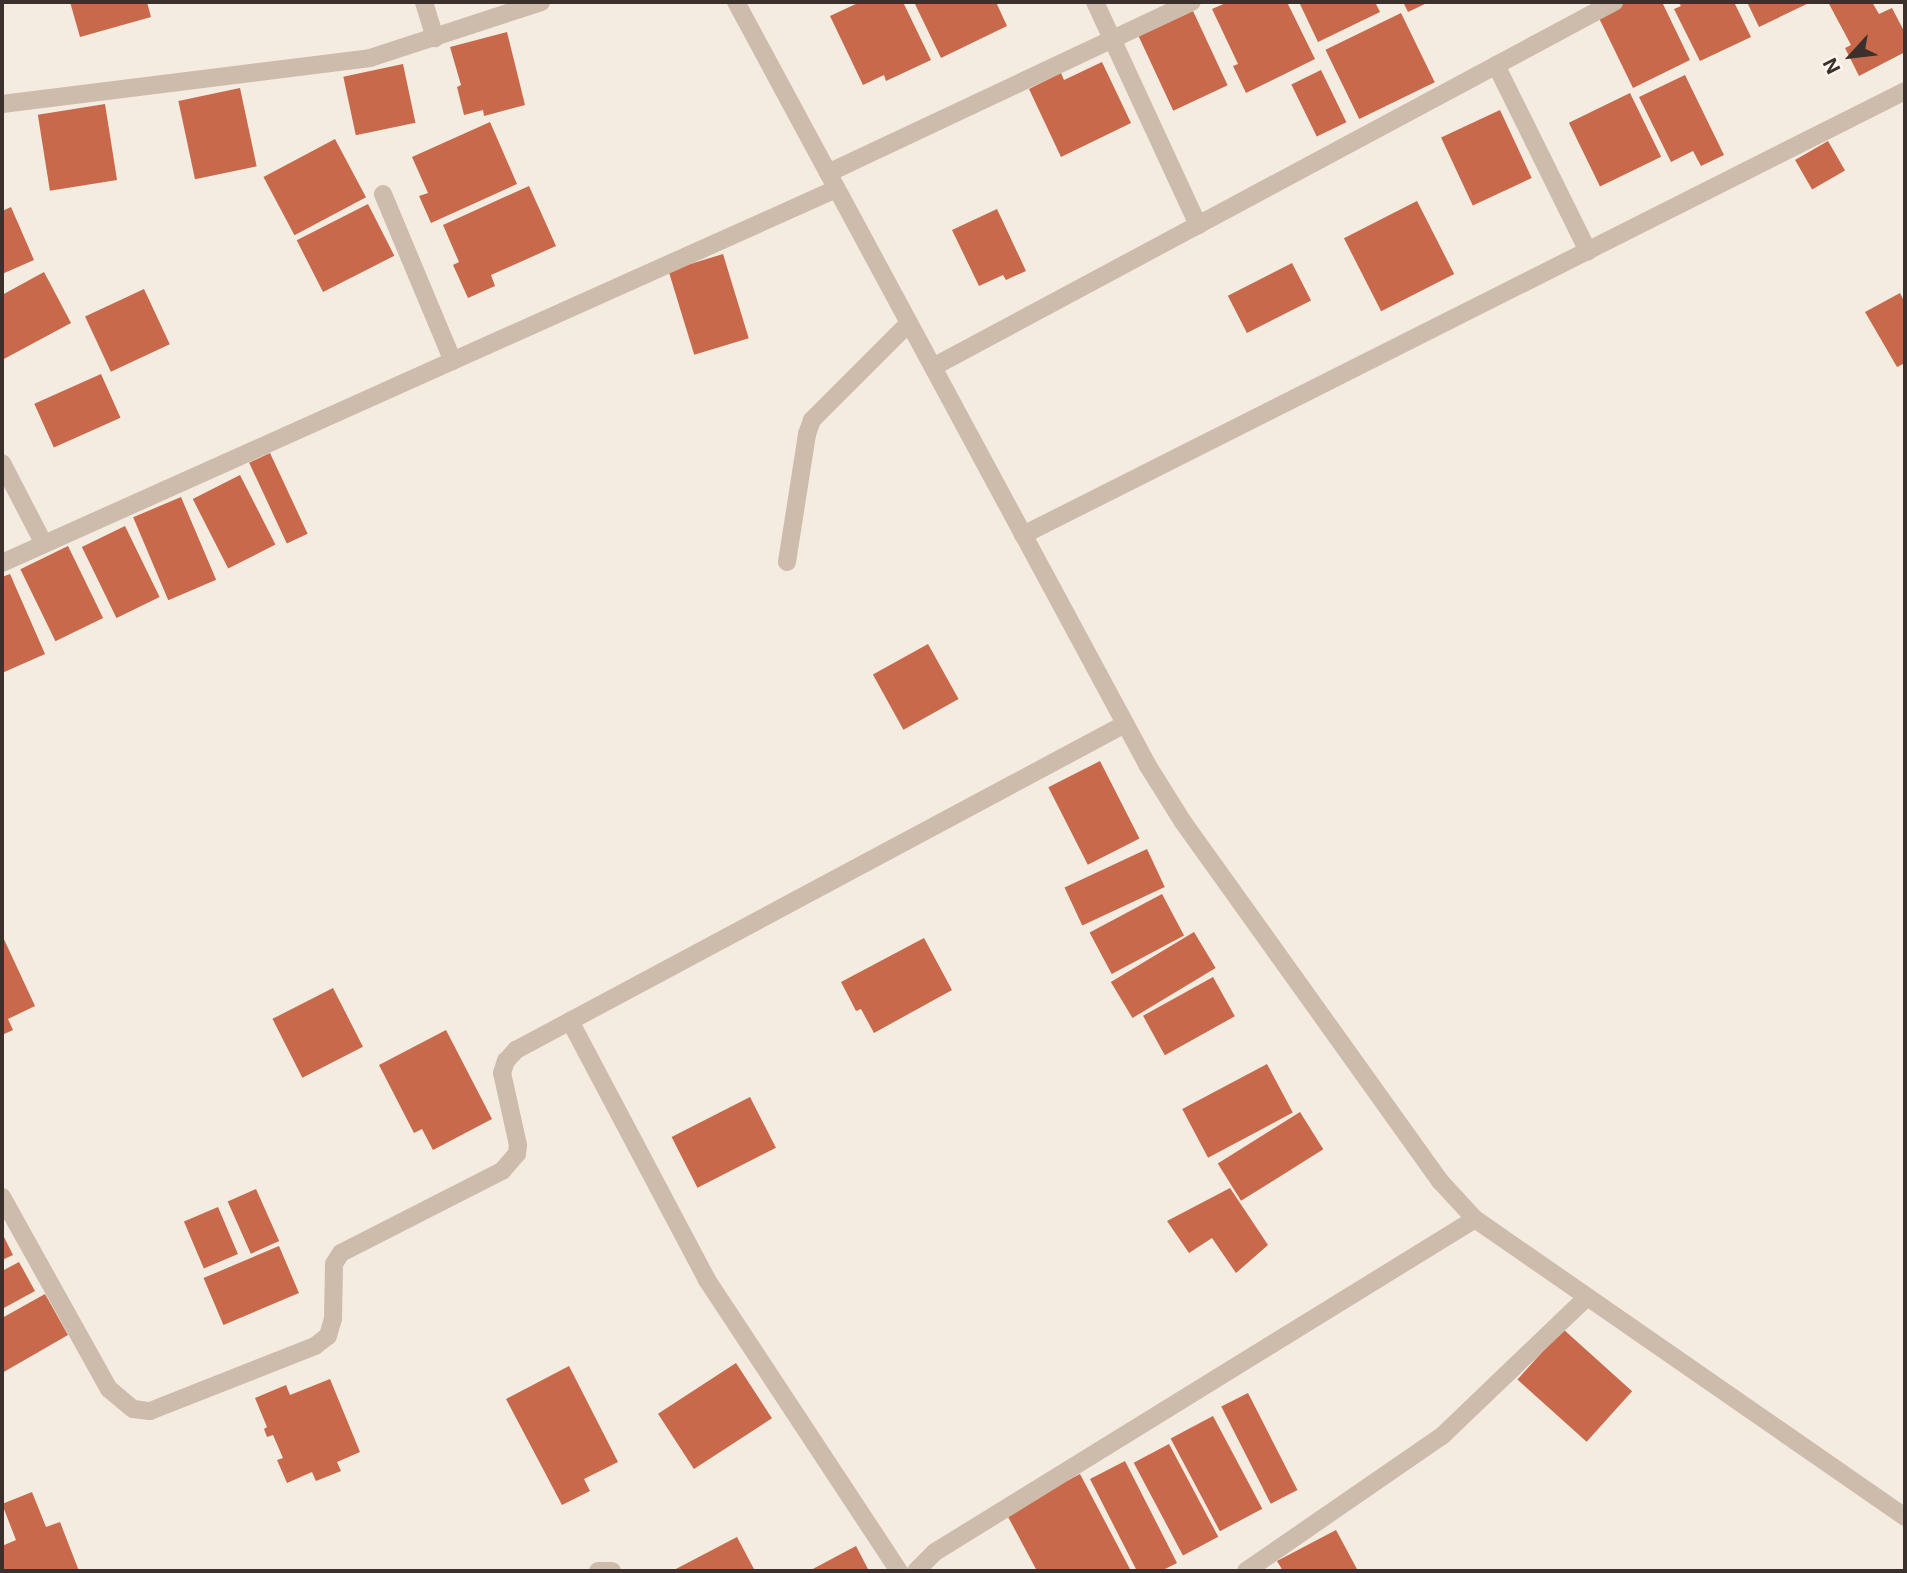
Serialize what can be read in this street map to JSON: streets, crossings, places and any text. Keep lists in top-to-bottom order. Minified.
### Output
{"north":"bottom left"}
